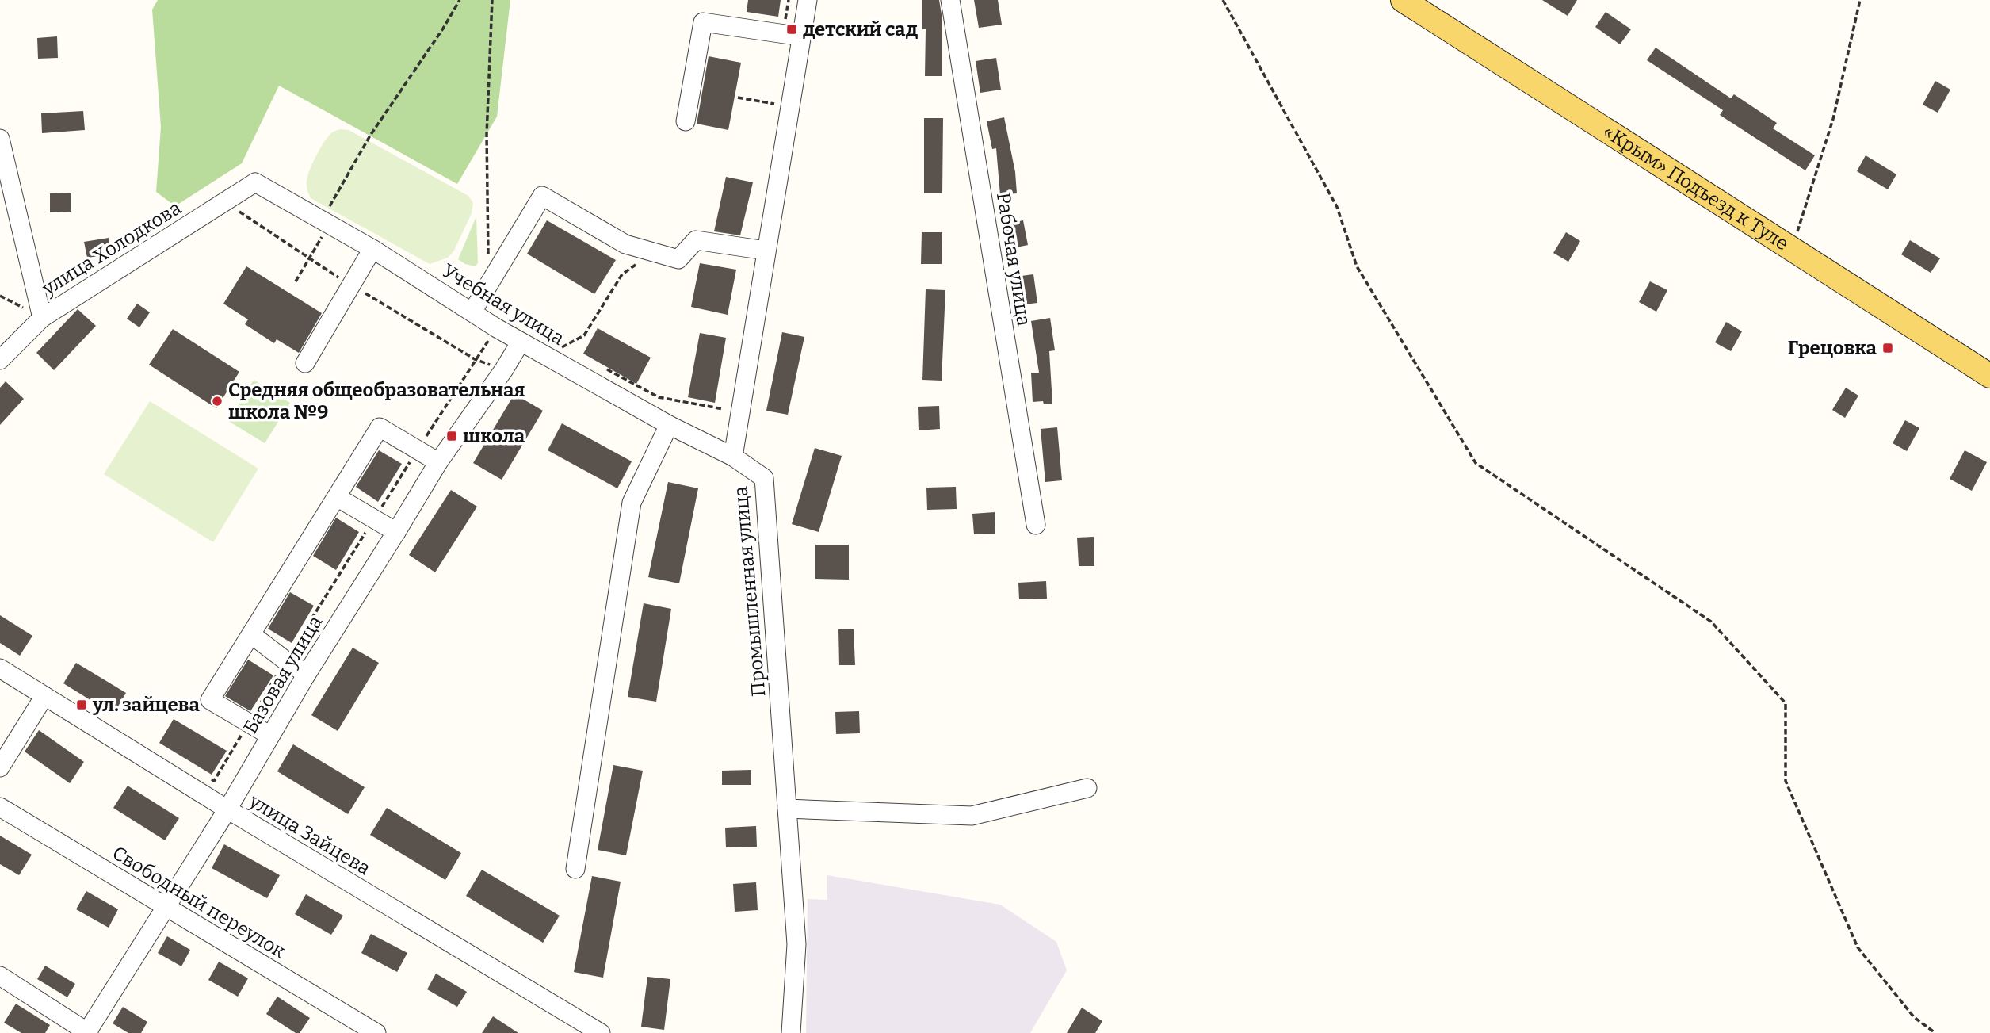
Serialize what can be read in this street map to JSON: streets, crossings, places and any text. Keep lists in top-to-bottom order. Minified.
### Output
{"streets":{"main road":["«Крым» Подъезд к Туле"],"street":["улица Холодкова","Рабочая улица","Учебная улица","Промышленная улица","Базовая улица","улица Зайцева","Свободный переулок"]},"crossings":[["улица Холодкова","Учебная улица"],["Учебная улица","Промышленная улица"],["Учебная улица","Базовая улица"],["Базовая улица","улица Зайцева"],["Базовая улица","Свободный переулок"]],"places":{"transit":["детский сад","Грецовка","школа","ул. зайцева"],"other":["Средняя общеобразовательная школа №9"]}}
